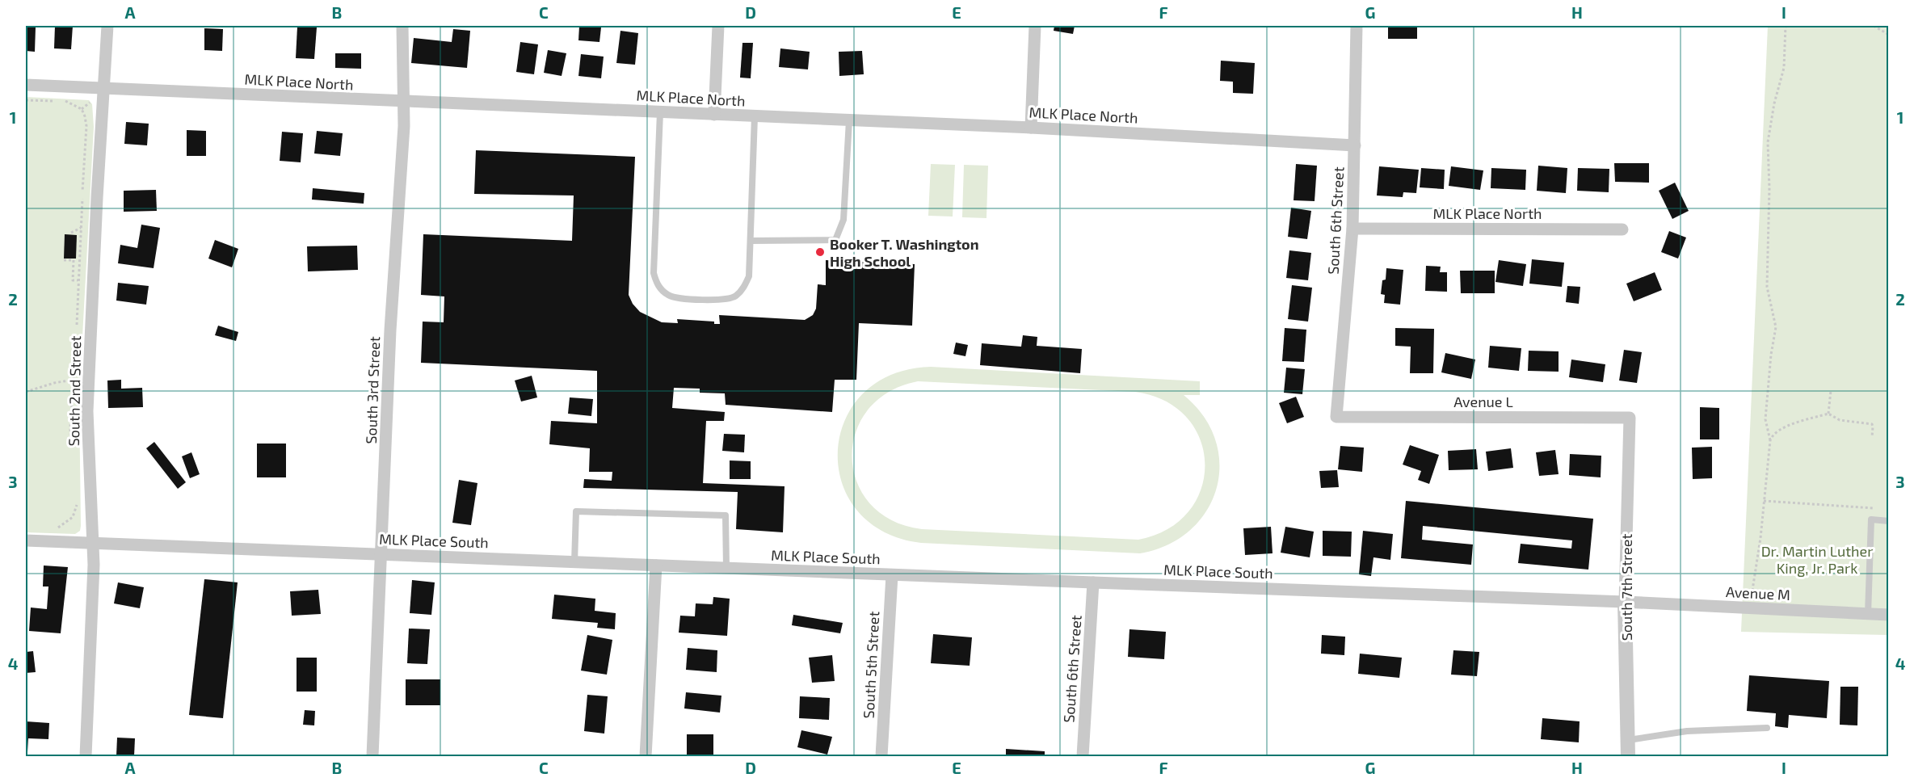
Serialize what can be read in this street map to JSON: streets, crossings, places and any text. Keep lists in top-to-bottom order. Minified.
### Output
{"streets":{"street":["MLK Place North","South 6th Street","South 3rd Street","South 2nd Street","Avenue L","MLK Place South","South 7th Street","Avenue M","South 5th Street"]},"crossings":[["MLK Place North","South 6th Street"],["MLK Place North","South 3rd Street"],["MLK Place North","South 2nd Street"],["South 6th Street","Avenue L"],["South 6th Street","MLK Place South"],["South 3rd Street","MLK Place South"],["South 2nd Street","MLK Place South"],["Avenue L","South 7th Street"],["MLK Place South","South 7th Street"],["MLK Place South","Avenue M"],["MLK Place South","South 5th Street"],["South 7th Street","Avenue M"]],"parks":["Dr. Martin Luther King, Jr. Park"],"places":["Booker T. Washington High School"],"grid":{"columns":["A","B","C","D","E","F","G","H","I"],"rows":["1","2","3","4"]}}
